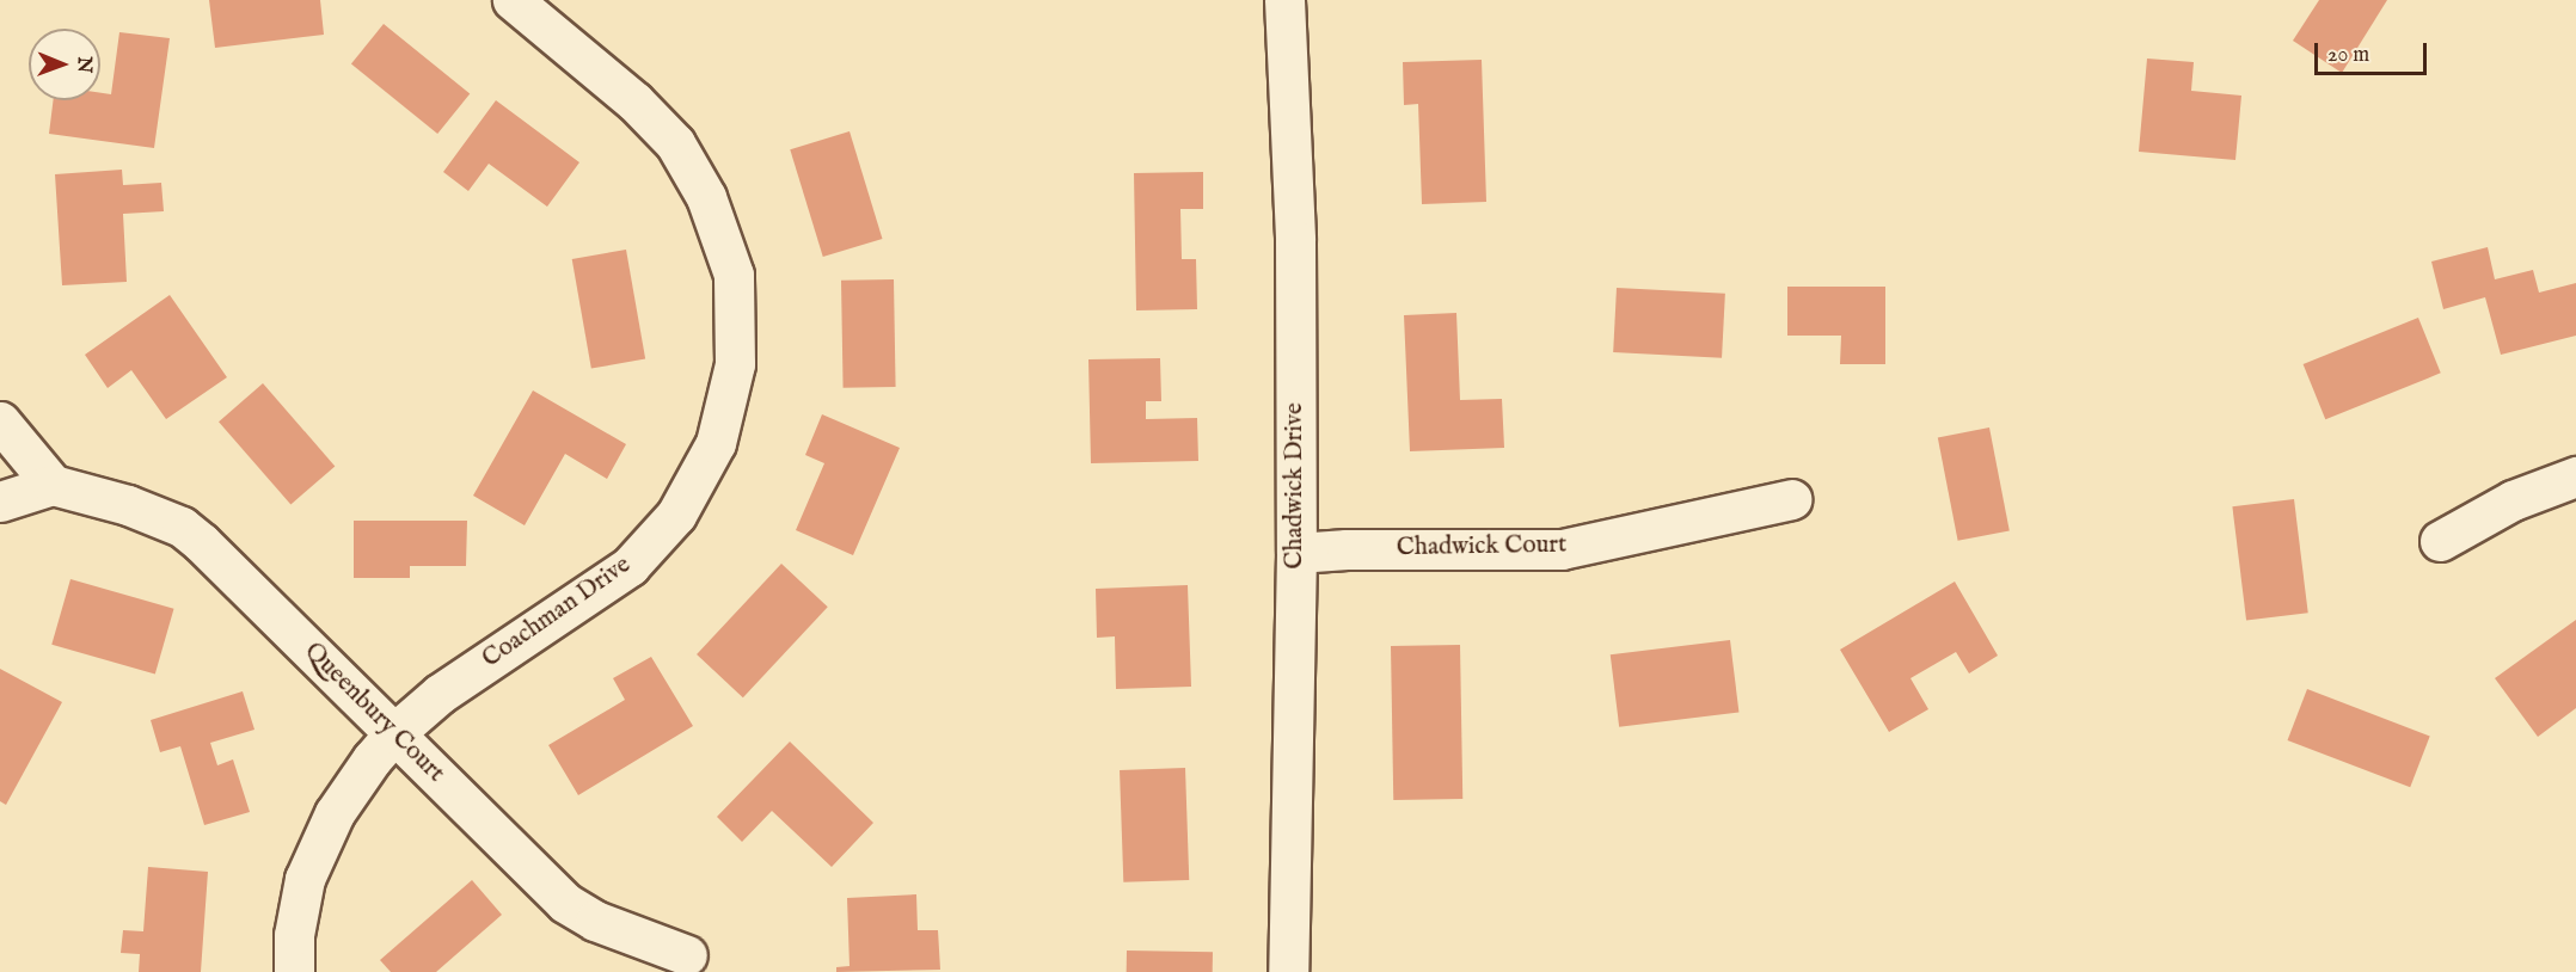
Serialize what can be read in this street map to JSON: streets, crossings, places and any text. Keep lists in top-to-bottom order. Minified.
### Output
{"streets":{"street":["Chadwick Drive","Chadwick Court","Coachman Drive","Queenbury Court"]},"crossings":[["Chadwick Drive","Chadwick Court"],["Coachman Drive","Queenbury Court"]],"scale_bar":"20 m","north":"right"}
